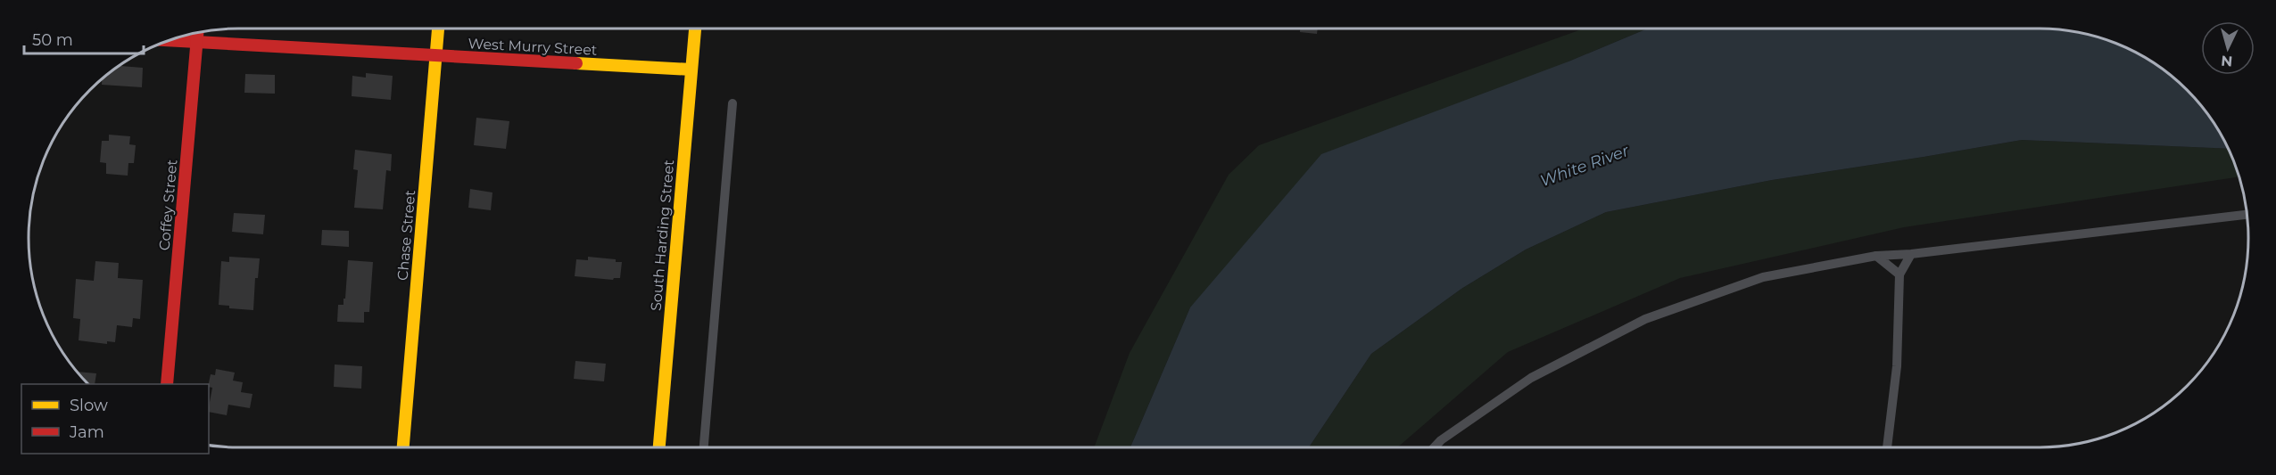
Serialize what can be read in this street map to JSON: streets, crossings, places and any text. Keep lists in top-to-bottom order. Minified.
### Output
{"streets":{"street":["West Murry Street","Coffey Street","Chase Street","South Harding Street"]},"crossings":[["West Murry Street","Coffey Street"],["West Murry Street","Chase Street"],["West Murry Street","South Harding Street"]],"water":["White River"],"legend":["Slow","Jam"],"scale_bar":"50 m","north":"bottom"}
